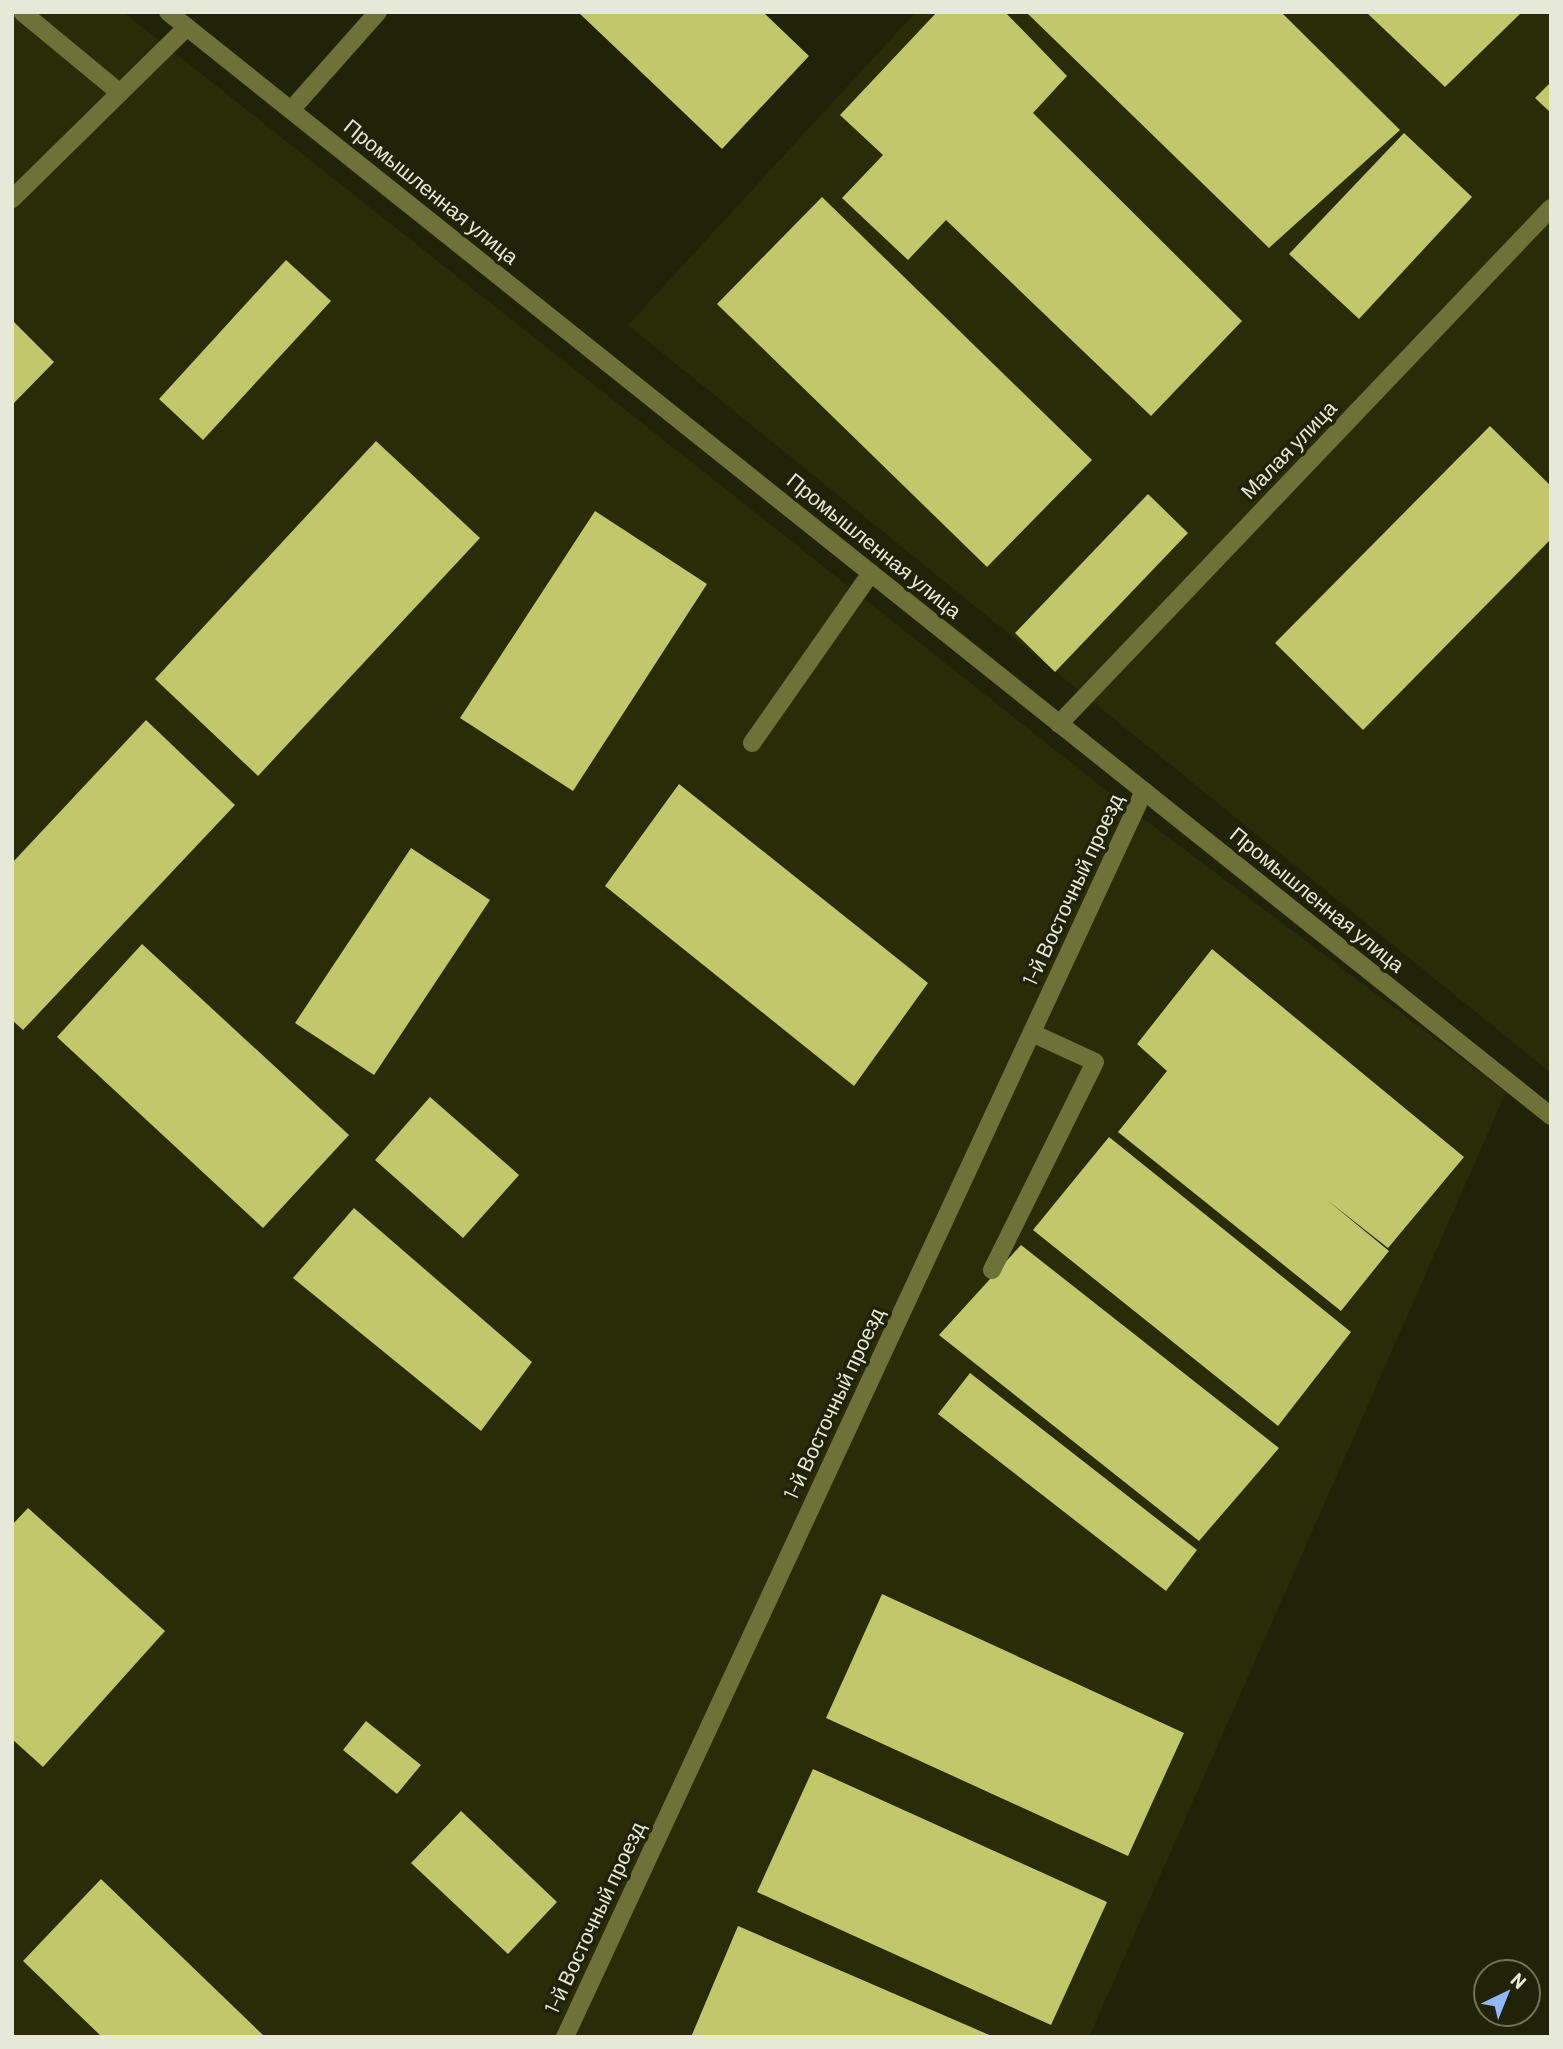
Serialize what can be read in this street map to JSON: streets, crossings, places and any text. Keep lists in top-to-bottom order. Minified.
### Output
{"streets":{"street":["Промышленная улица","Малая улица","1-й Восточный проезд"]},"crossings":[["Промышленная улица","Малая улица"],["Промышленная улица","1-й Восточный проезд"]],"north":"top right"}
